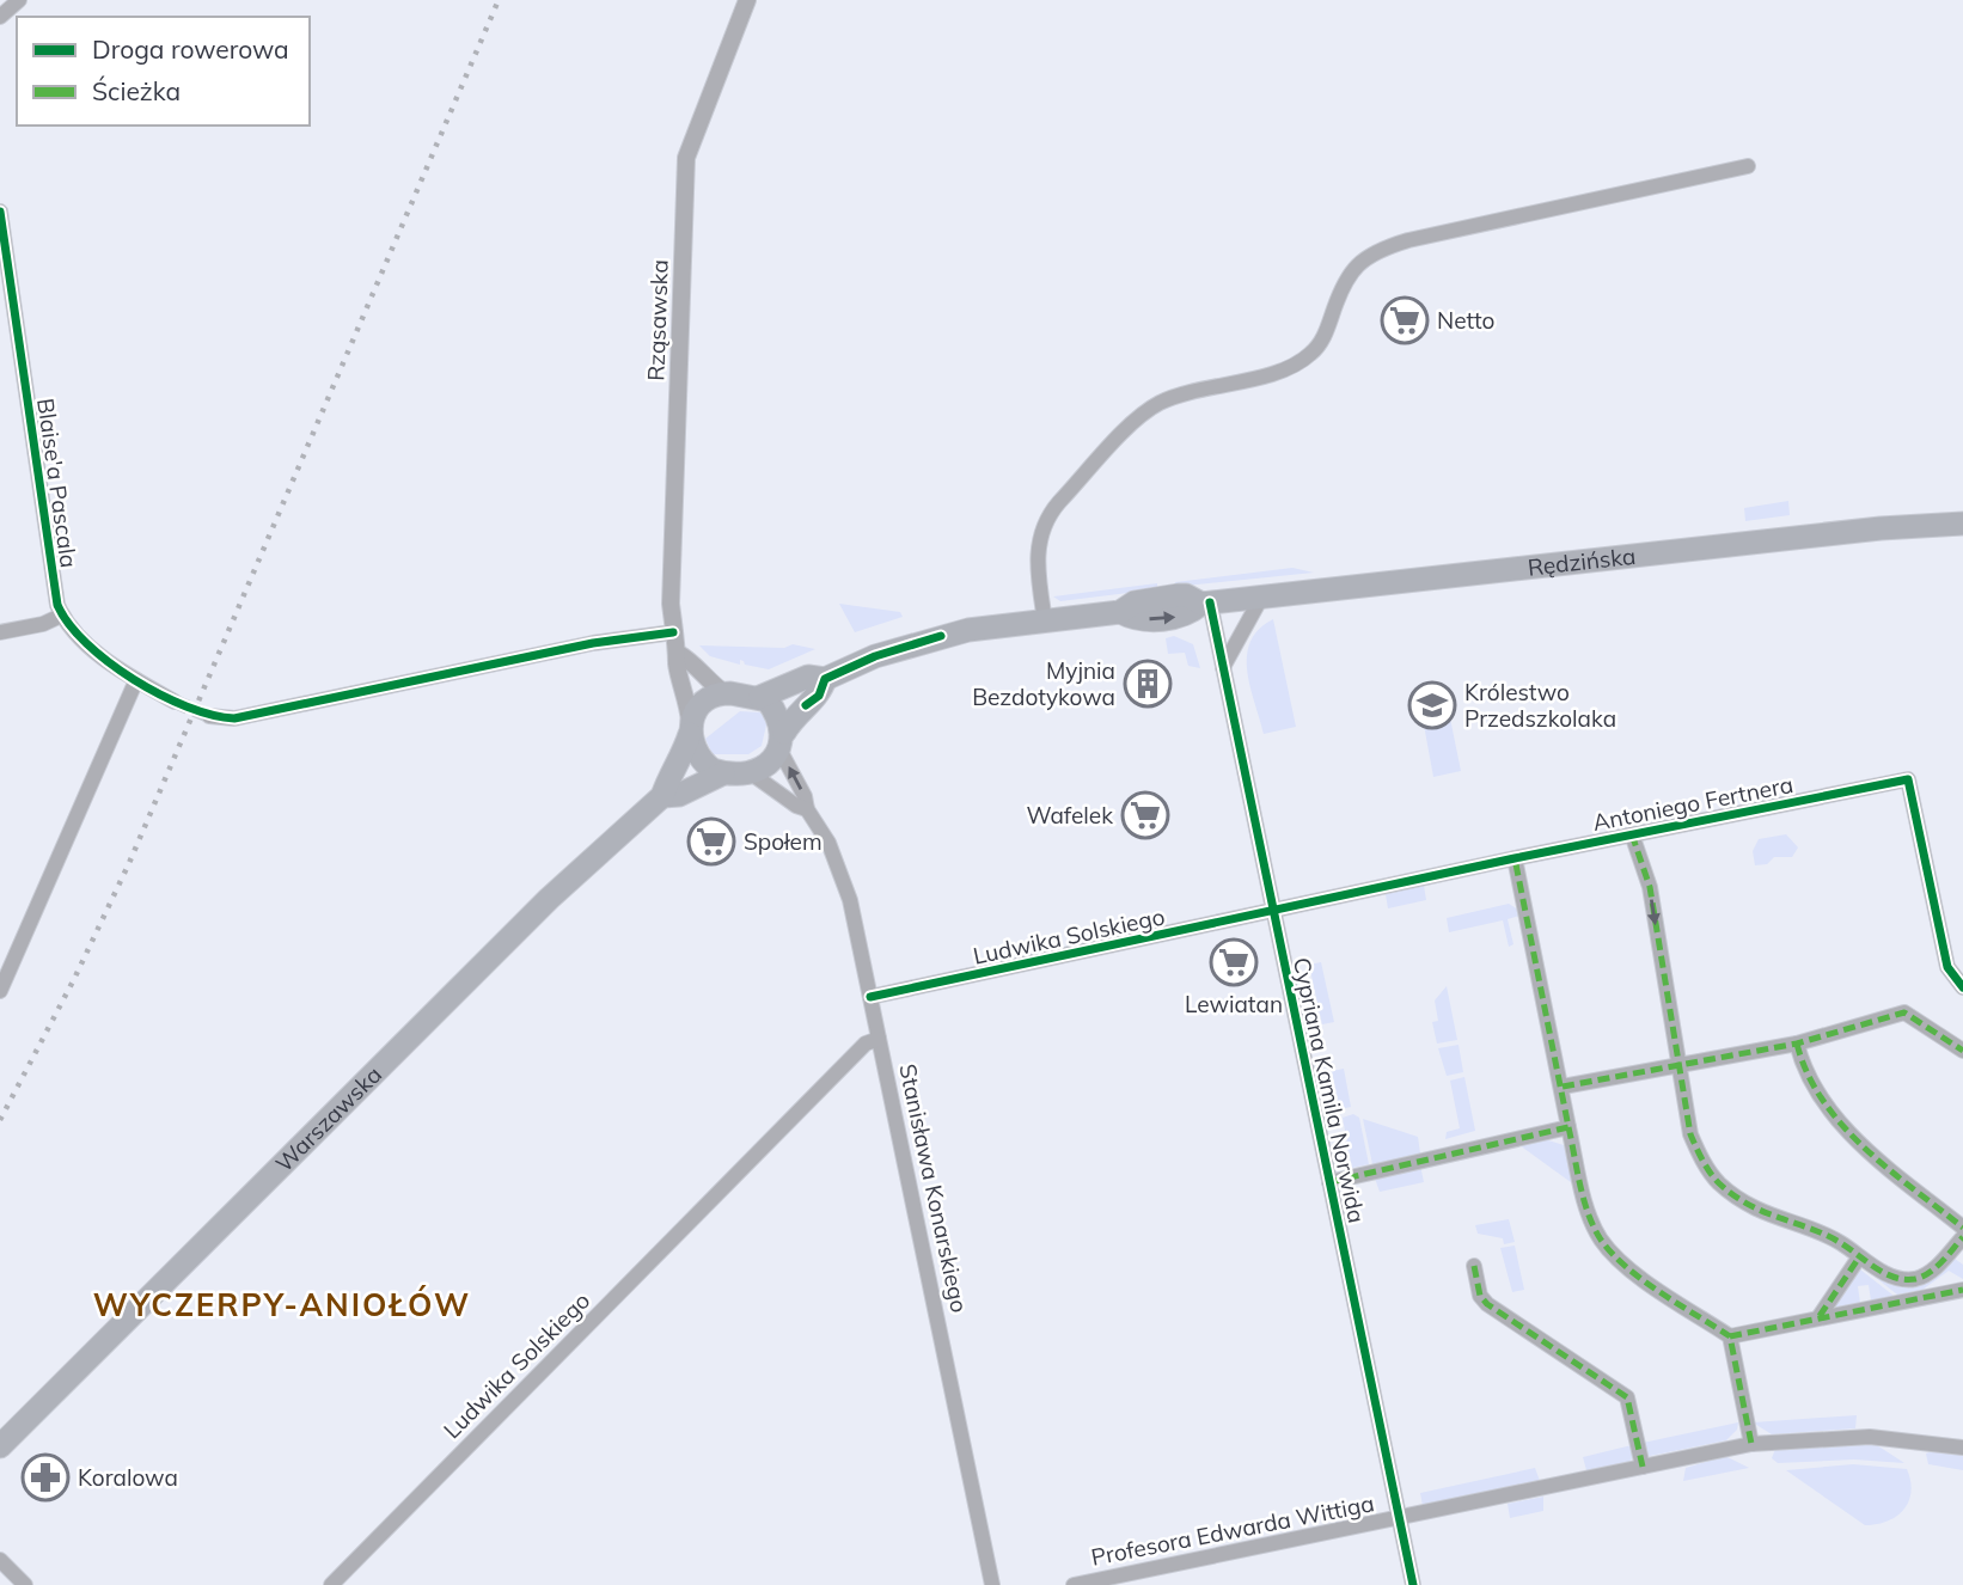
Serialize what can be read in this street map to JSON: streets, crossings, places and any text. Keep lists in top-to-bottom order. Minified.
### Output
{"streets":{"main road":["Rędzińska","Warszawska"],"street":["Rząsawska","Blaise'a Pascala","Antoniego Fertnera","Ludwika Solskiego","Cypriana Kamila Norwida","Stanisława Konarskiego","Profesora Edwarda Wittiga"]},"crossings":[["Rząsawska","Warszawska"],["Rząsawska","Stanisława Konarskiego"],["Rędzińska","Cypriana Kamila Norwida"],["Antoniego Fertnera","Ludwika Solskiego"],["Antoniego Fertnera","Cypriana Kamila Norwida"],["Ludwika Solskiego","Cypriana Kamila Norwida"],["Ludwika Solskiego","Stanisława Konarskiego"],["Cypriana Kamila Norwida","Profesora Edwarda Wittiga"],["Warszawska","Stanisława Konarskiego"]],"districts":["WYCZERPY-ANIOŁÓW"],"places":{"supermarket":["Netto","Wafelek","Społem","Lewiatan"],"building":["Myjnia Bezdotykowa"],"school or university":["Królestwo Przedszkolaka"],"pharmacy":["Koralowa"]},"legend":["Droga rowerowa","Ścieżka"]}
